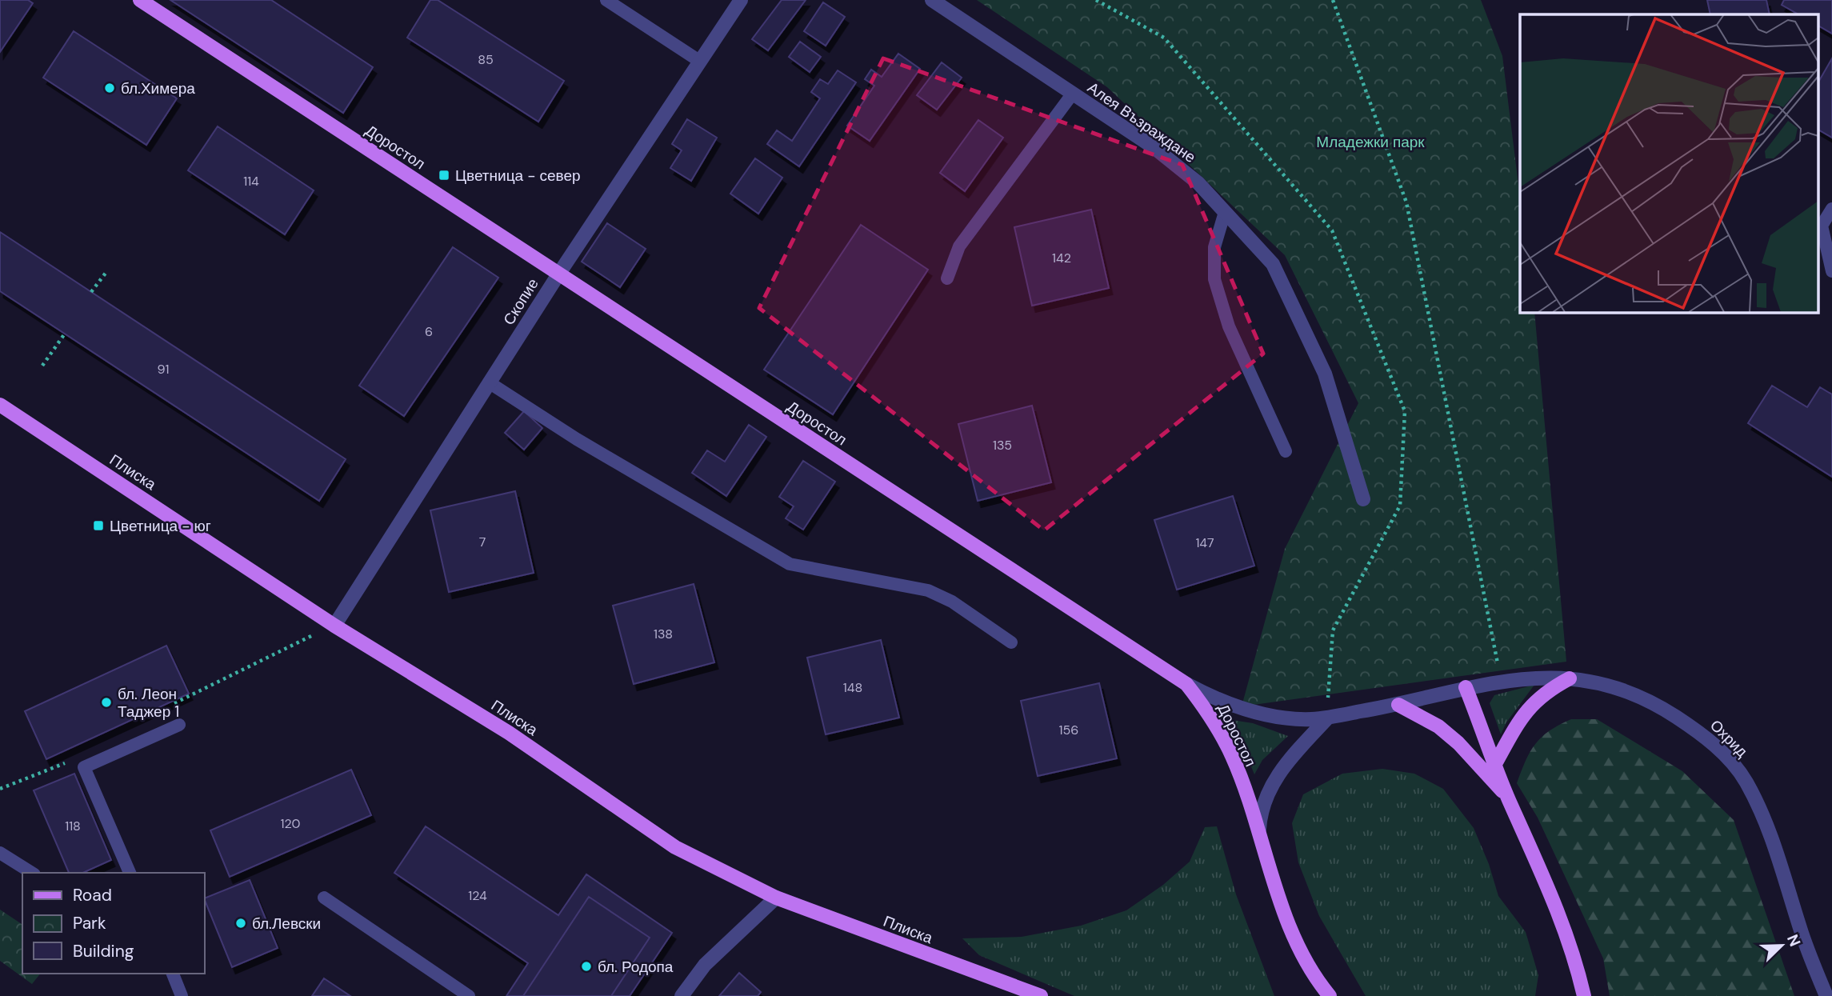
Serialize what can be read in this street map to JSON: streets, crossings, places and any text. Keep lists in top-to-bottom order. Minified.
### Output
{"streets":{"main road":["Доростол","Плиска"],"street":["Алея Възраждане","Скопие","Охрид"]},"crossings":[["Доростол","Скопие"],["Доростол","Охрид"],["Скопие","Плиска"]],"parks":["Младежки парк"],"places":{"other":["бл.Химера","бл. Леон Таджер 1","бл.Левски","бл. Родопа"],"transit":["Цветница - север","Цветница - юг"]},"house_numbers":["85","114","142","6","91","135","7","147","138","148","156","120","118","124"],"legend":["Road","Park","Building"],"north":"top right"}
